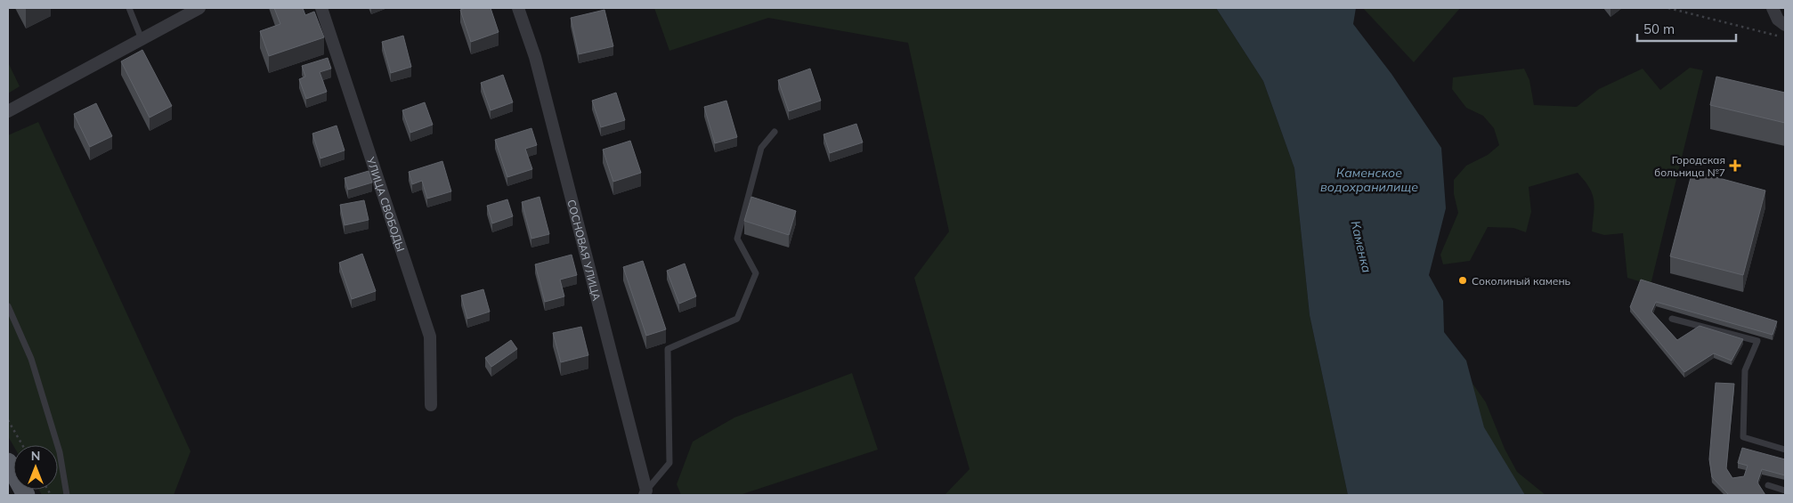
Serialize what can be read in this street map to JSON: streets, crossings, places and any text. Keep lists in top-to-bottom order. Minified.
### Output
{"streets":{"street":["УЛИЦА СВОБОДЫ","СОСНОВАЯ УЛИЦА"]},"water":["Каменское водохранилище","Каменка"],"places":{"health":["Городская больница №7"],"other":["Соколиный камень"]},"scale_bar":"50 m","north":"top"}
